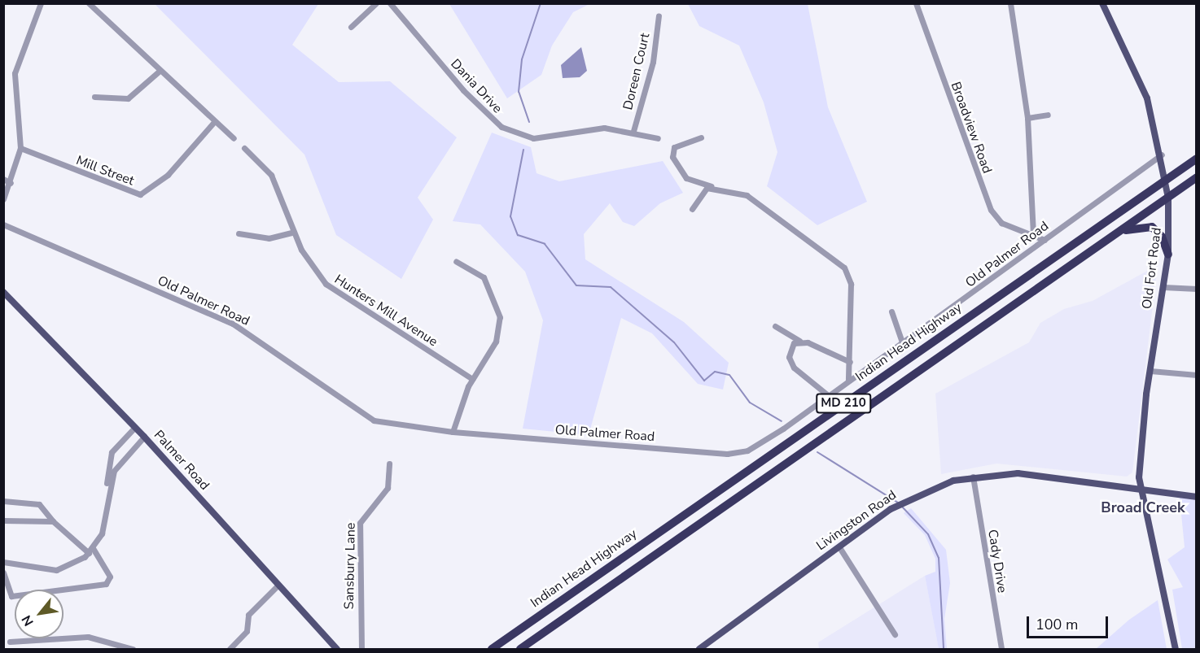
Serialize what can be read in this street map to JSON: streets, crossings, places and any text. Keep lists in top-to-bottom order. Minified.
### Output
{"streets":{"highway":["Indian Head Highway","MD 210"],"main road":["Old Fort Road","Palmer Road","Livingston Road"],"street":["Doreen Court","Dania Drive","Broadview Road","Mill Street","Old Palmer Road","Hunters Mill Avenue","Cady Drive","Sansbury Lane"]},"crossings":[["Doreen Court","Dania Drive"],["Broadview Road","Old Palmer Road"],["Old Palmer Road","Old Fort Road"],["Old Fort Road","Indian Head Highway"],["Old Fort Road","Livingston Road"],["Livingston Road","Cady Drive"]],"districts":["Broad Creek"],"scale_bar":"100 m","north":"bottom left"}
